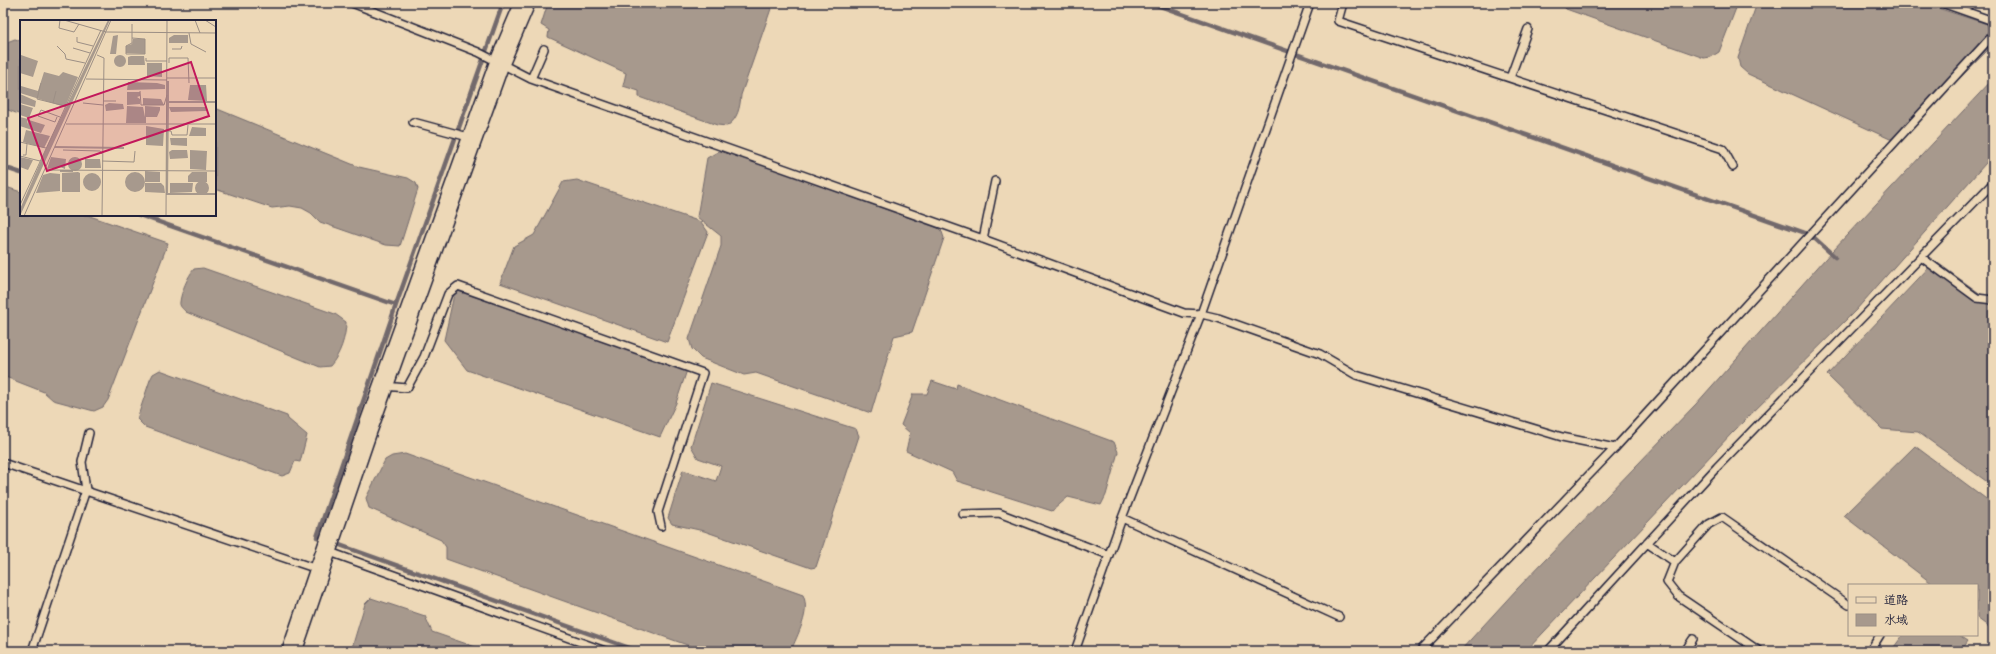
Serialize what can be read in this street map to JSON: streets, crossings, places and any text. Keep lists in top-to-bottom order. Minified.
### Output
{"legend":["道路","水域"]}
